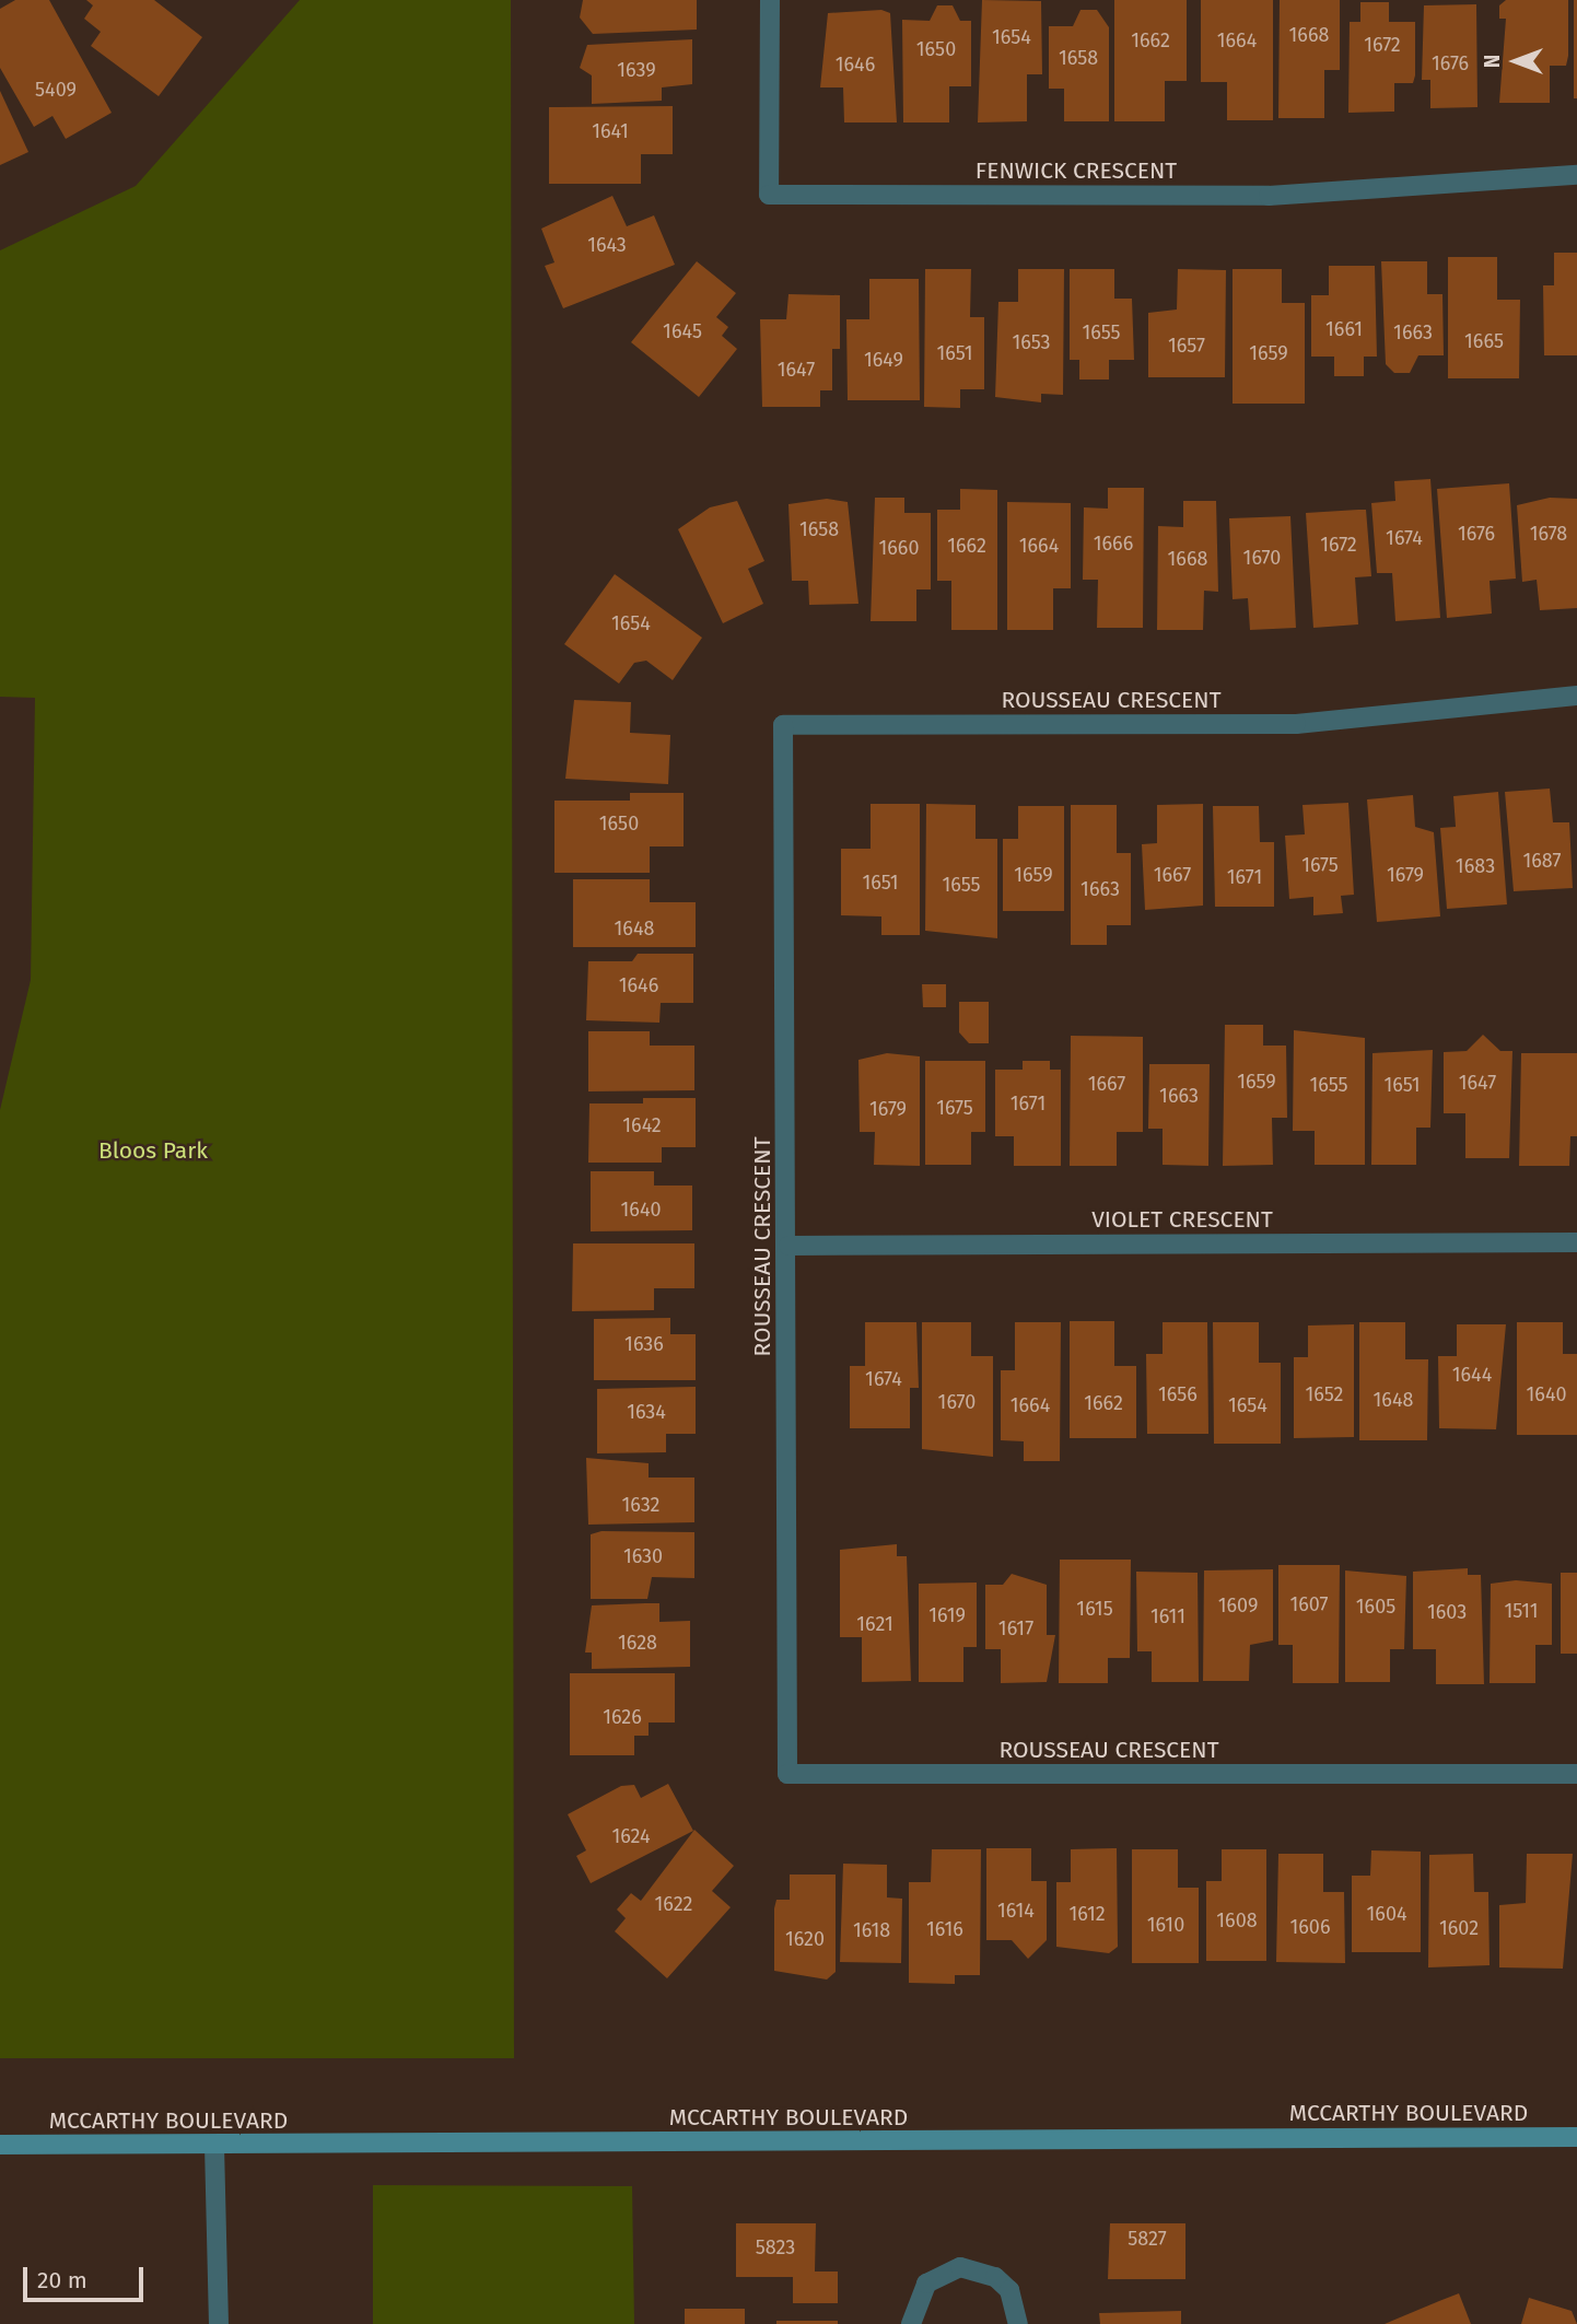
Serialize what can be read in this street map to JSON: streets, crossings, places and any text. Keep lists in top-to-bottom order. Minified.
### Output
{"streets":{"main road":["MCCARTHY BOULEVARD"],"street":["FENWICK CRESCENT","ROUSSEAU CRESCENT","VIOLET CRESCENT"]},"crossings":[["ROUSSEAU CRESCENT","VIOLET CRESCENT"]],"parks":["Bloos Park"],"house_numbers":["1668","1654","1662","1664","1672","1650","1658","1676","1646","1639","5409","1641","1643","1661","1645","1655","1663","1665","1653","1657","1651","1659","1649","1647","1658","1676","1678","1674","1666","1672","1662","1664","1660","1670","1668","1654","1650","1687","1675","1683","1659","1667","1679","1671","1651","1655","1663","1648","1646","1659","1647","1667","1655","1651","1663","1671","1675","1679","1642","1640","1636","1644","1674","1656","1652","1640","1648","1670","1662","1664","1654","1634","1632","1630","1607","1609","1605","1615","1511","1603","1619","1611","1621","1617","1628","1626","1624","1622","1614","1612","1604","1608","1610","1606","1602","1616","1618","1620","5827","5823"],"scale_bar":"20 m","north":"left"}
